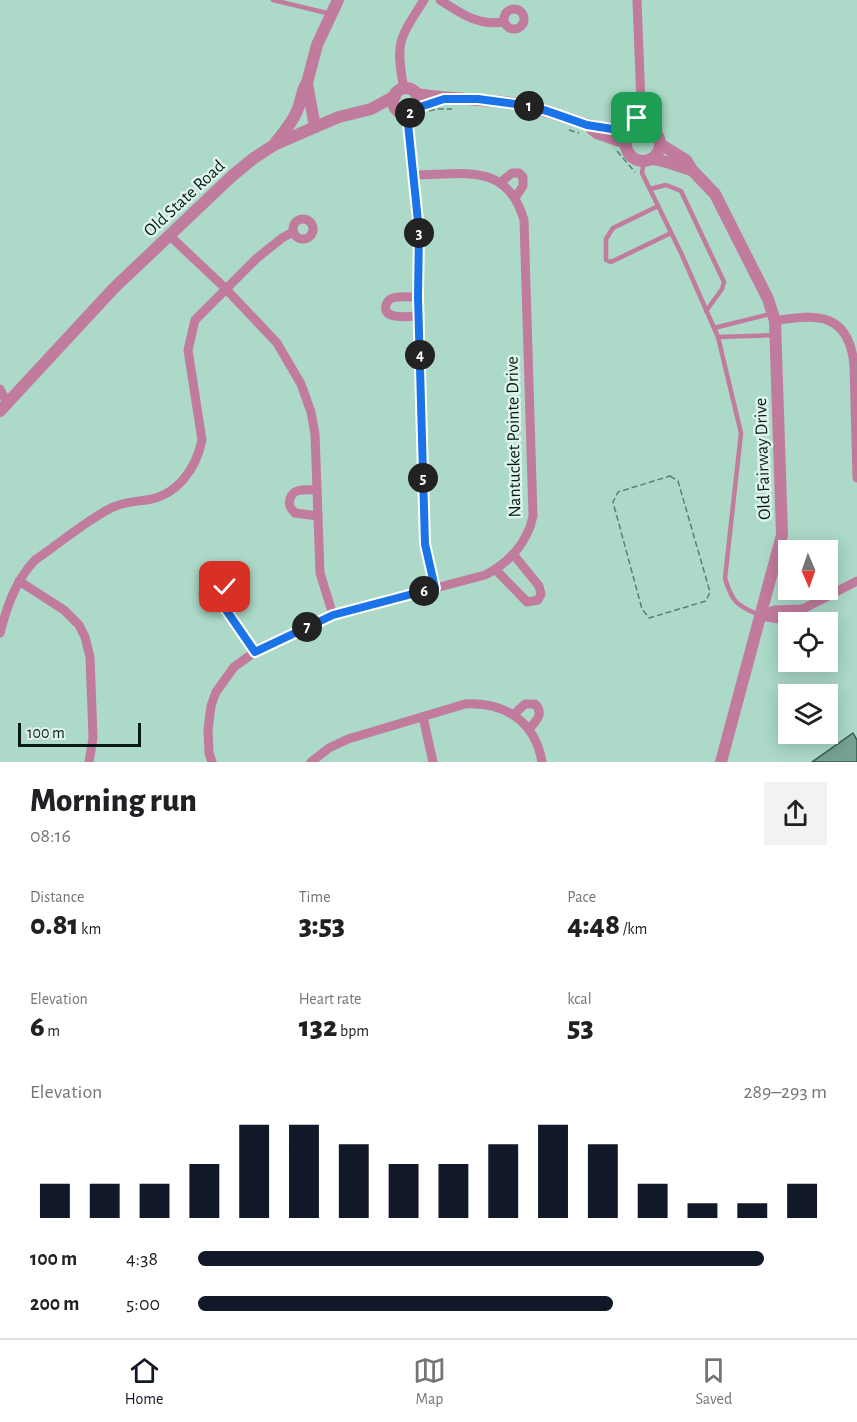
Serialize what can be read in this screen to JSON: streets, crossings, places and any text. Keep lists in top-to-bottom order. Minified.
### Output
{"streets":{"street":["Old State Road","Nantucket Pointe Drive","Old Fairway Drive"]},"scale_bar":"100 m","north":"bottom","page":{"pins":["1","2","3","4","5","6","7"],"scale":"100 m","heading":["Morning run","08:16"],"stats":[["Distance","0.81 km"],["Time","3:53"],["Pace","4:48 /km"],["Elevation","6 m"],["Heart rate","132 bpm"],["kcal","53"]],"chart":["Elevation","289–293 m"],"list":[{"name":"100 m","note":"4:38"},{"name":"200 m","note":"5:00"}],"tabs":["Home","Map","Saved"]}}
